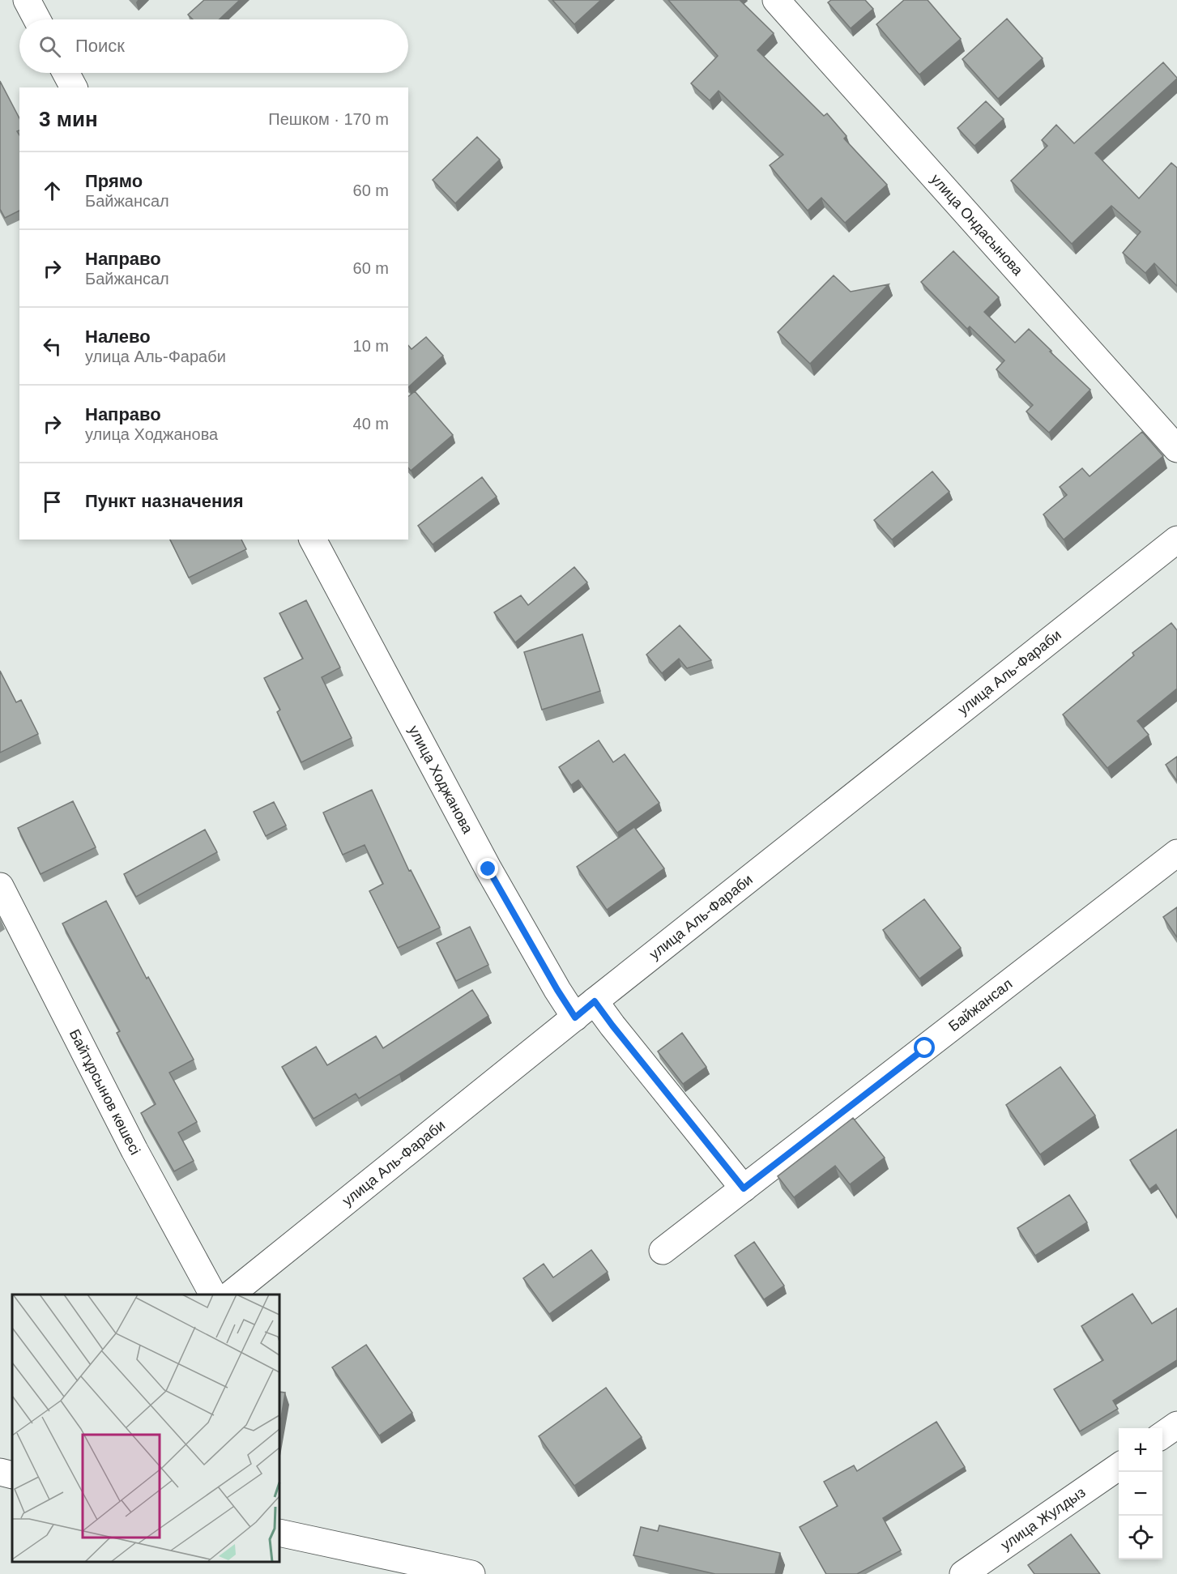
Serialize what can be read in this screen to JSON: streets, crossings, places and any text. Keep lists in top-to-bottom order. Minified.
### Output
{"streets":{"street":["улица Ондасынова","улица Аль-Фараби","улица Ходжанова","Байжансал","Байтұрсынов көшесі","улица Жулдыз"]},"crossings":[["улица Аль-Фараби","улица Ходжанова"]],"page":{"search":"Поиск","heading":["3 мин","Пешком · 170 m"],"list":[["Прямо","Байжансал","60 m"],["Направо","Байжансал","60 m"],["Налево","улица Аль-Фараби","10 m"],["Направо","улица Ходжанова","40 m"],"Пункт назначения"],"map_buttons":["+","−"]}}
